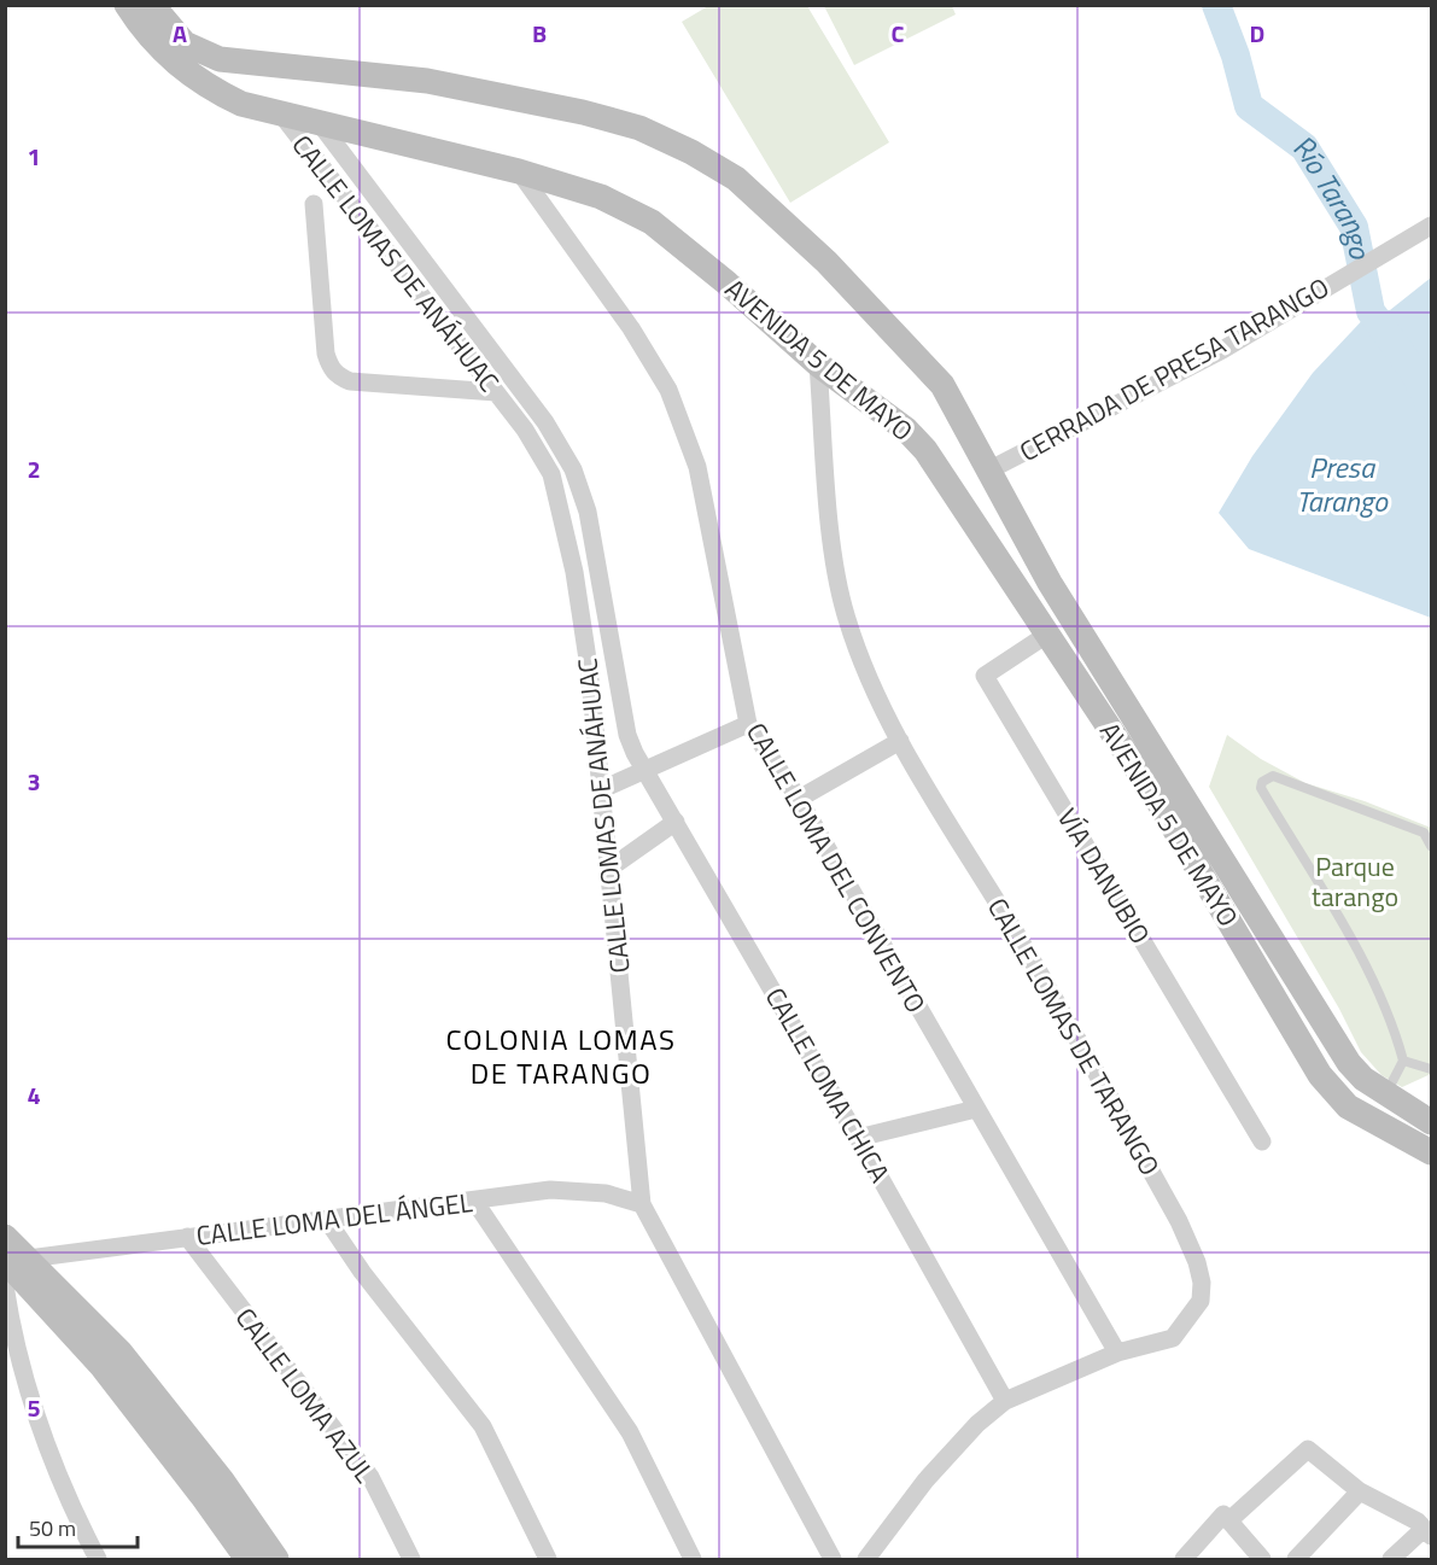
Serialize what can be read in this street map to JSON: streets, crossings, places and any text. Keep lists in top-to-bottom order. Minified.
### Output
{"streets":{"main road":["AVENIDA 5 DE MAYO"],"street":["CALLE LOMAS DE ANÁHUAC","CERRADA DE PRESA TARANGO","CALLE LOMA DEL CONVENTO","VÍA DANUBIO","CALLE LOMAS DE TARANGO","CALLE LOMA CHICA","CALLE LOMA DEL ÁNGEL","CALLE LOMA AZUL"]},"crossings":[["CALLE LOMAS DE ANÁHUAC","AVENIDA 5 DE MAYO"],["CALLE LOMAS DE ANÁHUAC","CALLE LOMA CHICA"],["CALLE LOMAS DE ANÁHUAC","CALLE LOMA DEL ÁNGEL"],["AVENIDA 5 DE MAYO","CERRADA DE PRESA TARANGO"],["AVENIDA 5 DE MAYO","CALLE LOMA DEL CONVENTO"],["AVENIDA 5 DE MAYO","VÍA DANUBIO"],["AVENIDA 5 DE MAYO","CALLE LOMAS DE TARANGO"],["CALLE LOMA DEL CONVENTO","CALLE LOMAS DE TARANGO"],["CALLE LOMAS DE TARANGO","CALLE LOMA CHICA"],["CALLE LOMA DEL ÁNGEL","CALLE LOMA AZUL"]],"districts":["COLONIA LOMAS DE TARANGO"],"water":["Río Tarango","Presa Tarango"],"parks":["Parque tarango"],"scale_bar":"50 m","grid":{"columns":["A","B","C","D"],"rows":["1","2","3","4","5"]}}
